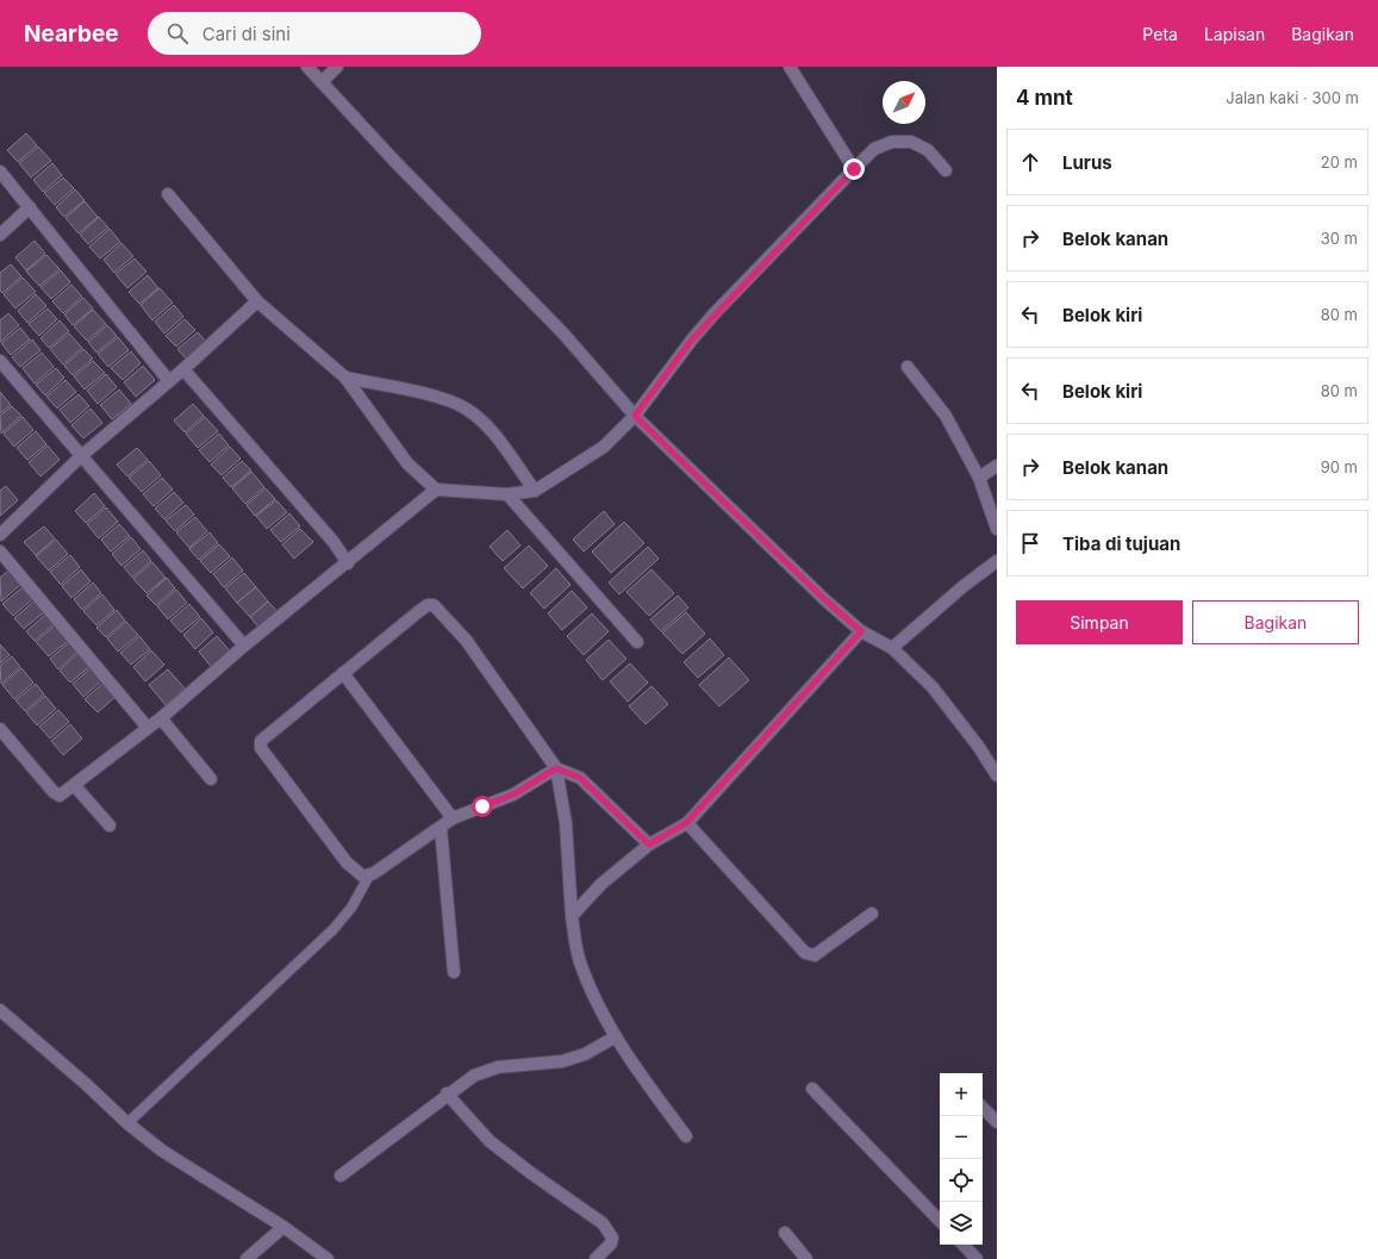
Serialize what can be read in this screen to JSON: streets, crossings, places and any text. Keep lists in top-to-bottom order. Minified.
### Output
{"north":"top right","page":{"header":"Nearbee","search":"Cari di sini","nav":["Peta","Lapisan","Bagikan"],"heading":["4 mnt","Jalan kaki · 300 m"],"list":[["Lurus","20 m"],["Belok kanan","30 m"],["Belok kiri","80 m"],["Belok kiri","80 m"],["Belok kanan","90 m"],"Tiba di tujuan"],"buttons":["Simpan","Bagikan"],"map_buttons":["+","−"]}}
